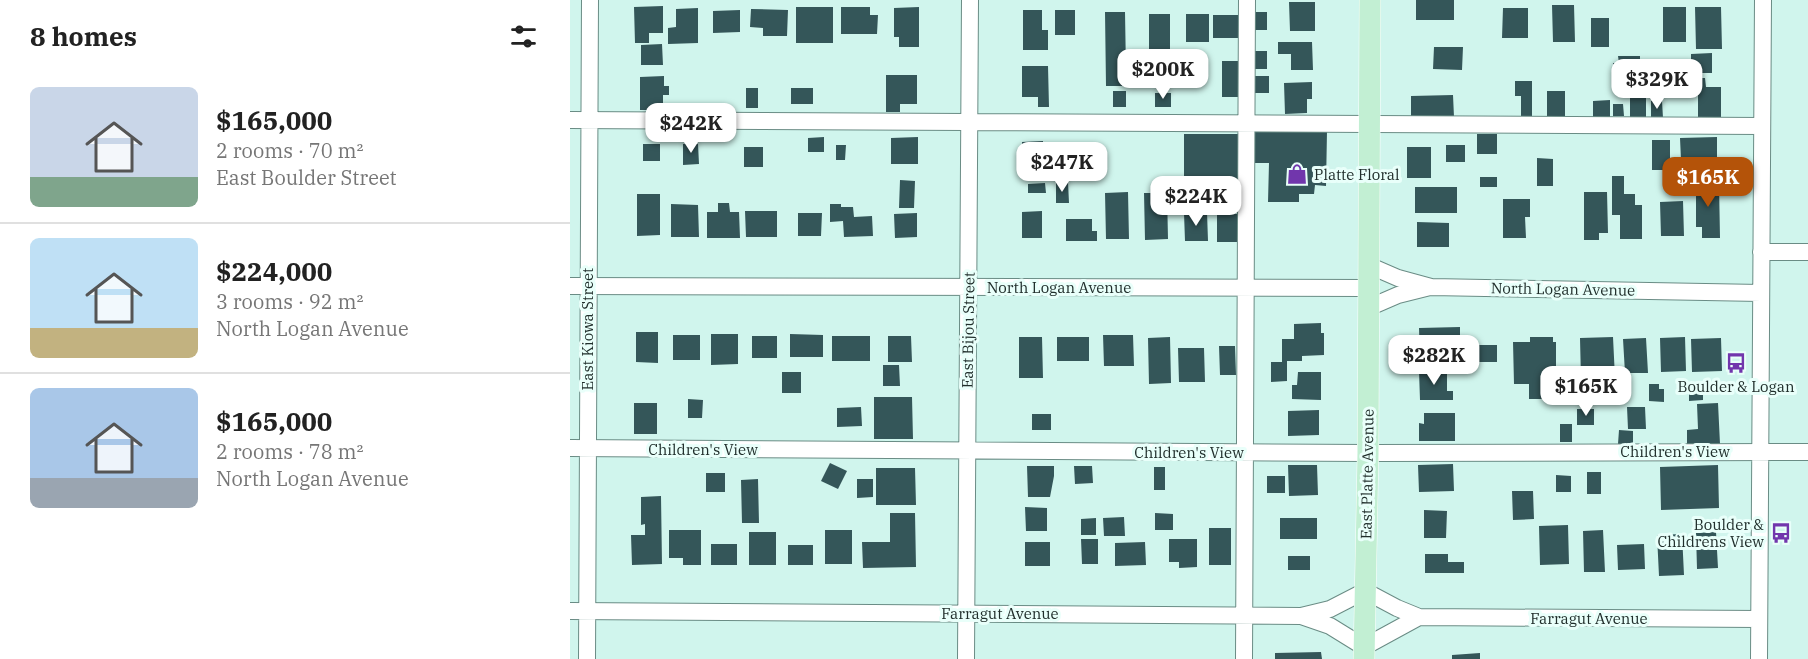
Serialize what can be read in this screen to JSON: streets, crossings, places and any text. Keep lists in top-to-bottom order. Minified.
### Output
{"streets":{"main road":["East Platte Avenue"],"street":["North Logan Avenue","East Kiowa Street","East Bijou Street","Children's View","Farragut Avenue"]},"crossings":[["North Logan Avenue","East Kiowa Street"],["North Logan Avenue","East Bijou Street"],["North Logan Avenue","East Platte Avenue"],["East Kiowa Street","Children's View"],["East Kiowa Street","Farragut Avenue"],["East Bijou Street","Children's View"],["East Bijou Street","Farragut Avenue"],["Children's View","East Platte Avenue"],["East Platte Avenue","Farragut Avenue"]],"places":{"shop":["Platte Floral"],"bus stop":["Boulder & Logan","Boulder & Childrens View"]},"page":{"heading":"8 homes","price":["$200K","$329K","$242K","$247K","$165K","$224K","$282K","$165K"],"list":[{"name":"$165,000","note":"2 rooms · 70 m² · East Boulder Street"},{"name":"$224,000","note":"3 rooms · 92 m² · North Logan Avenue"},{"name":"$165,000","note":"2 rooms · 78 m² · North Logan Avenue"}]}}
